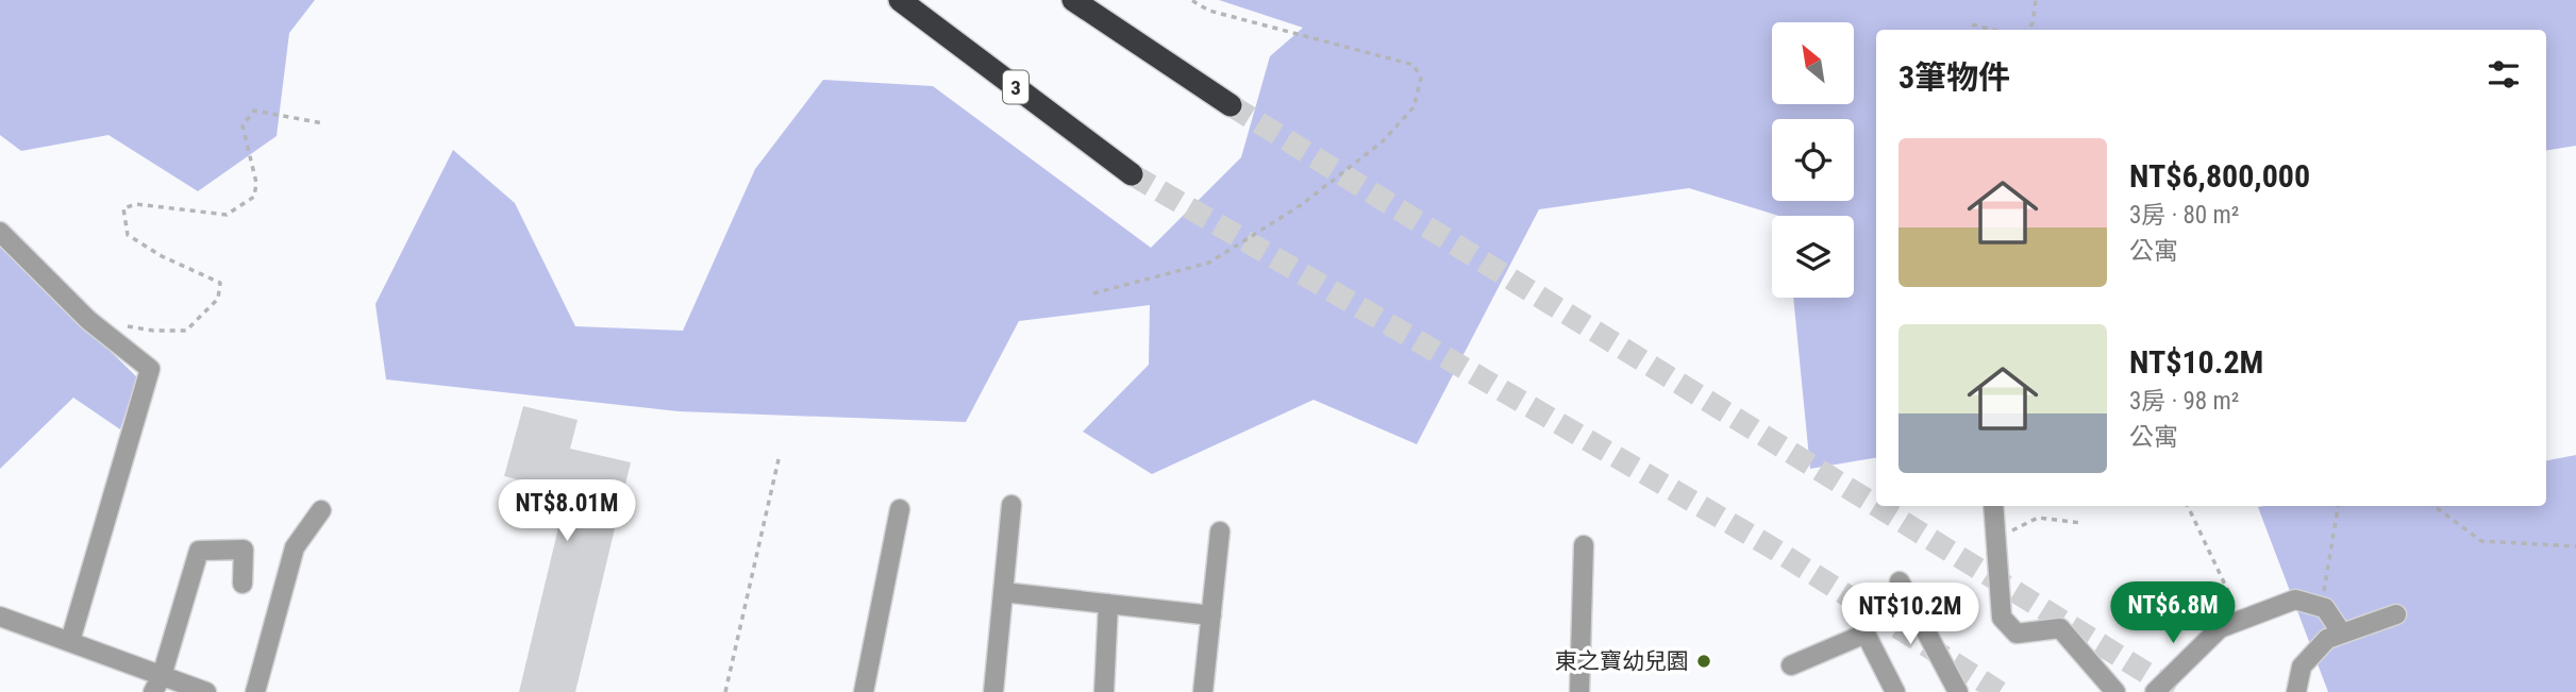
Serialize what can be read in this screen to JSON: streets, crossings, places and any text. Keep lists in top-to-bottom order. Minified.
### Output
{"streets":{"highway":["3"]},"places":["東之寶幼兒園"],"north":"top left","page":{"heading":"3筆物件","list":[{"name":"NT$6,800,000","note":"3房 · 80 m² · 公寓"},{"name":"NT$10.2M","note":"3房 · 98 m² · 公寓"}],"price":["NT$8.01M","NT$6.8M","NT$10.2M"]}}
